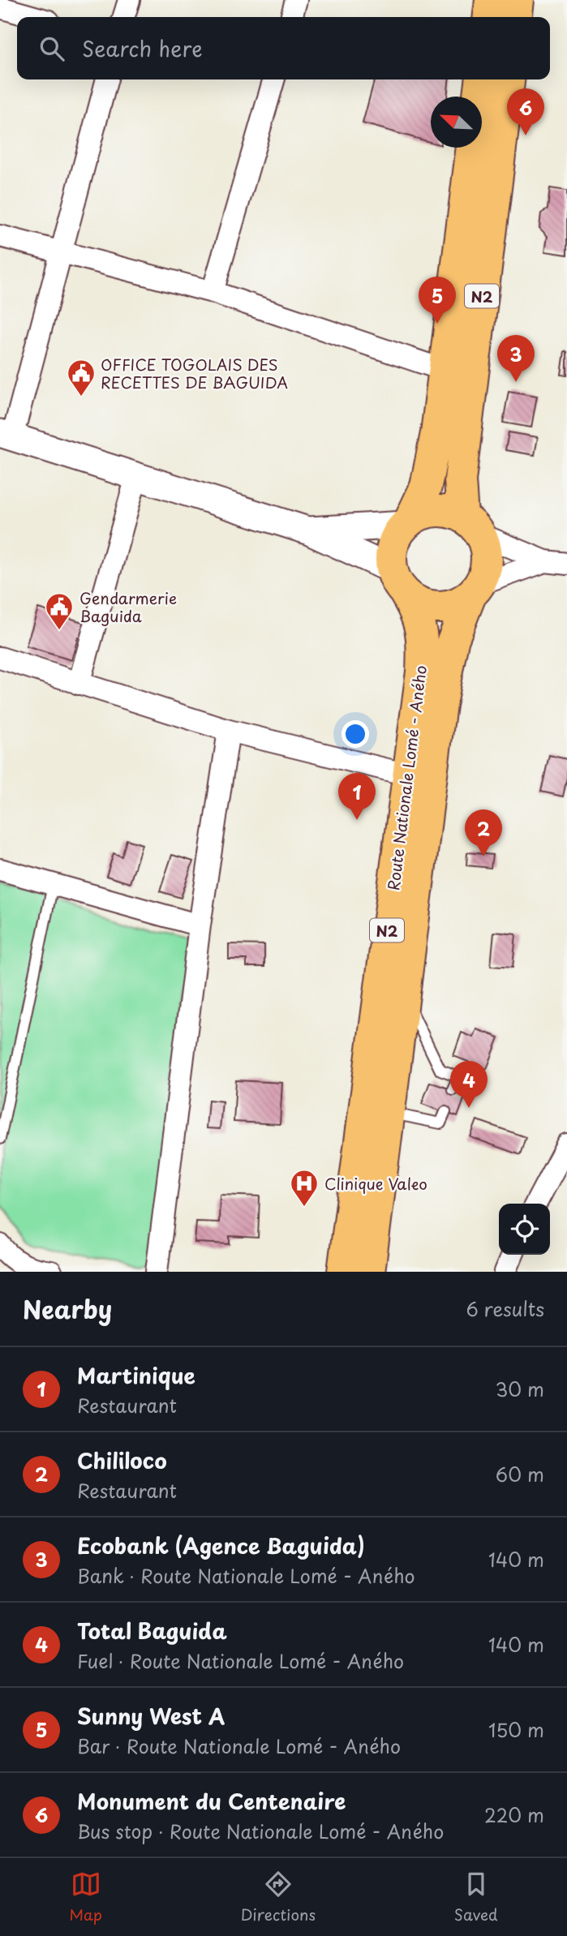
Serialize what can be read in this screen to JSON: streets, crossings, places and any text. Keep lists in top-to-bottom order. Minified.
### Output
{"streets":{"highway":["N2","Route Nationale Lomé - Aného"]},"crossings":[["N2","Route Nationale Lomé - Aného"]],"places":{"public building":["OFFICE TOGOLAIS DES RECETTES DE BAGUIDA","Gendarmerie Baguida"],"hospital":["Clinique Valeo"]},"north":"top left","page":{"search":"Search here","pins":["6","5","3","1","2","4"],"heading":["Nearby","6 results"],"list":[{"mark":"1","name":"Martinique","note":"Restaurant","value":"30 m"},{"mark":"2","name":"Chililoco","note":"Restaurant","value":"60 m"},{"mark":"3","name":"Ecobank (Agence Baguida)","note":"Bank · Route Nationale Lomé - Aného","value":"140 m"},{"mark":"4","name":"Total Baguida","note":"Fuel · Route Nationale Lomé - Aného","value":"140 m"},{"mark":"5","name":"Sunny West A","note":"Bar · Route Nationale Lomé - Aného","value":"150 m"},{"mark":"6","name":"Monument du Centenaire","note":"Bus stop · Route Nationale Lomé - Aného","value":"220 m"}],"nav":["Map","Directions","Saved"]}}
